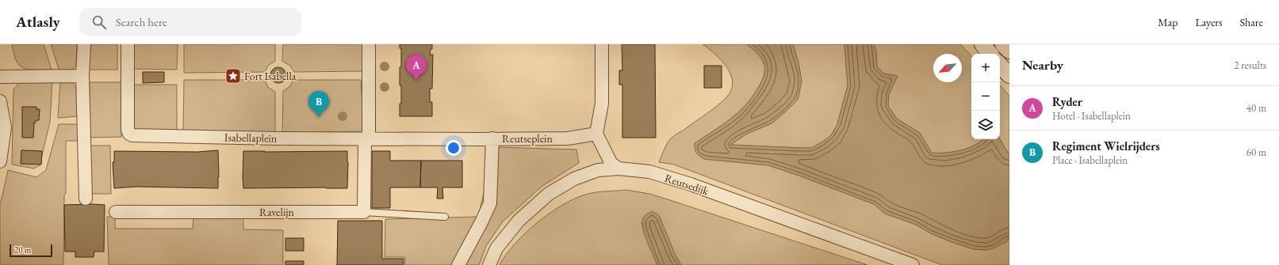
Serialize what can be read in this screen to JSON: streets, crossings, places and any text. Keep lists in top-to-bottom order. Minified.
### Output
{"streets":{"street":["Isabellaplein","Reutseplein","Reutsedijk","Ravelijn"]},"crossings":[["Isabellaplein","Reutseplein"]],"places":{"place":["Fort Isabella"]},"scale_bar":"20 m","north":"bottom left","page":{"header":"Atlasly","search":"Search here","nav":["Map","Layers","Share"],"heading":["Nearby","2 results"],"map_buttons":["+","−"],"pins":["A","B"],"list":[{"mark":"A","name":"Ryder","note":"Hotel · Isabellaplein","value":"40 m"},{"mark":"B","name":"Regiment Wielrijders","note":"Place · Isabellaplein","value":"60 m"}],"scale":"20 m"}}
